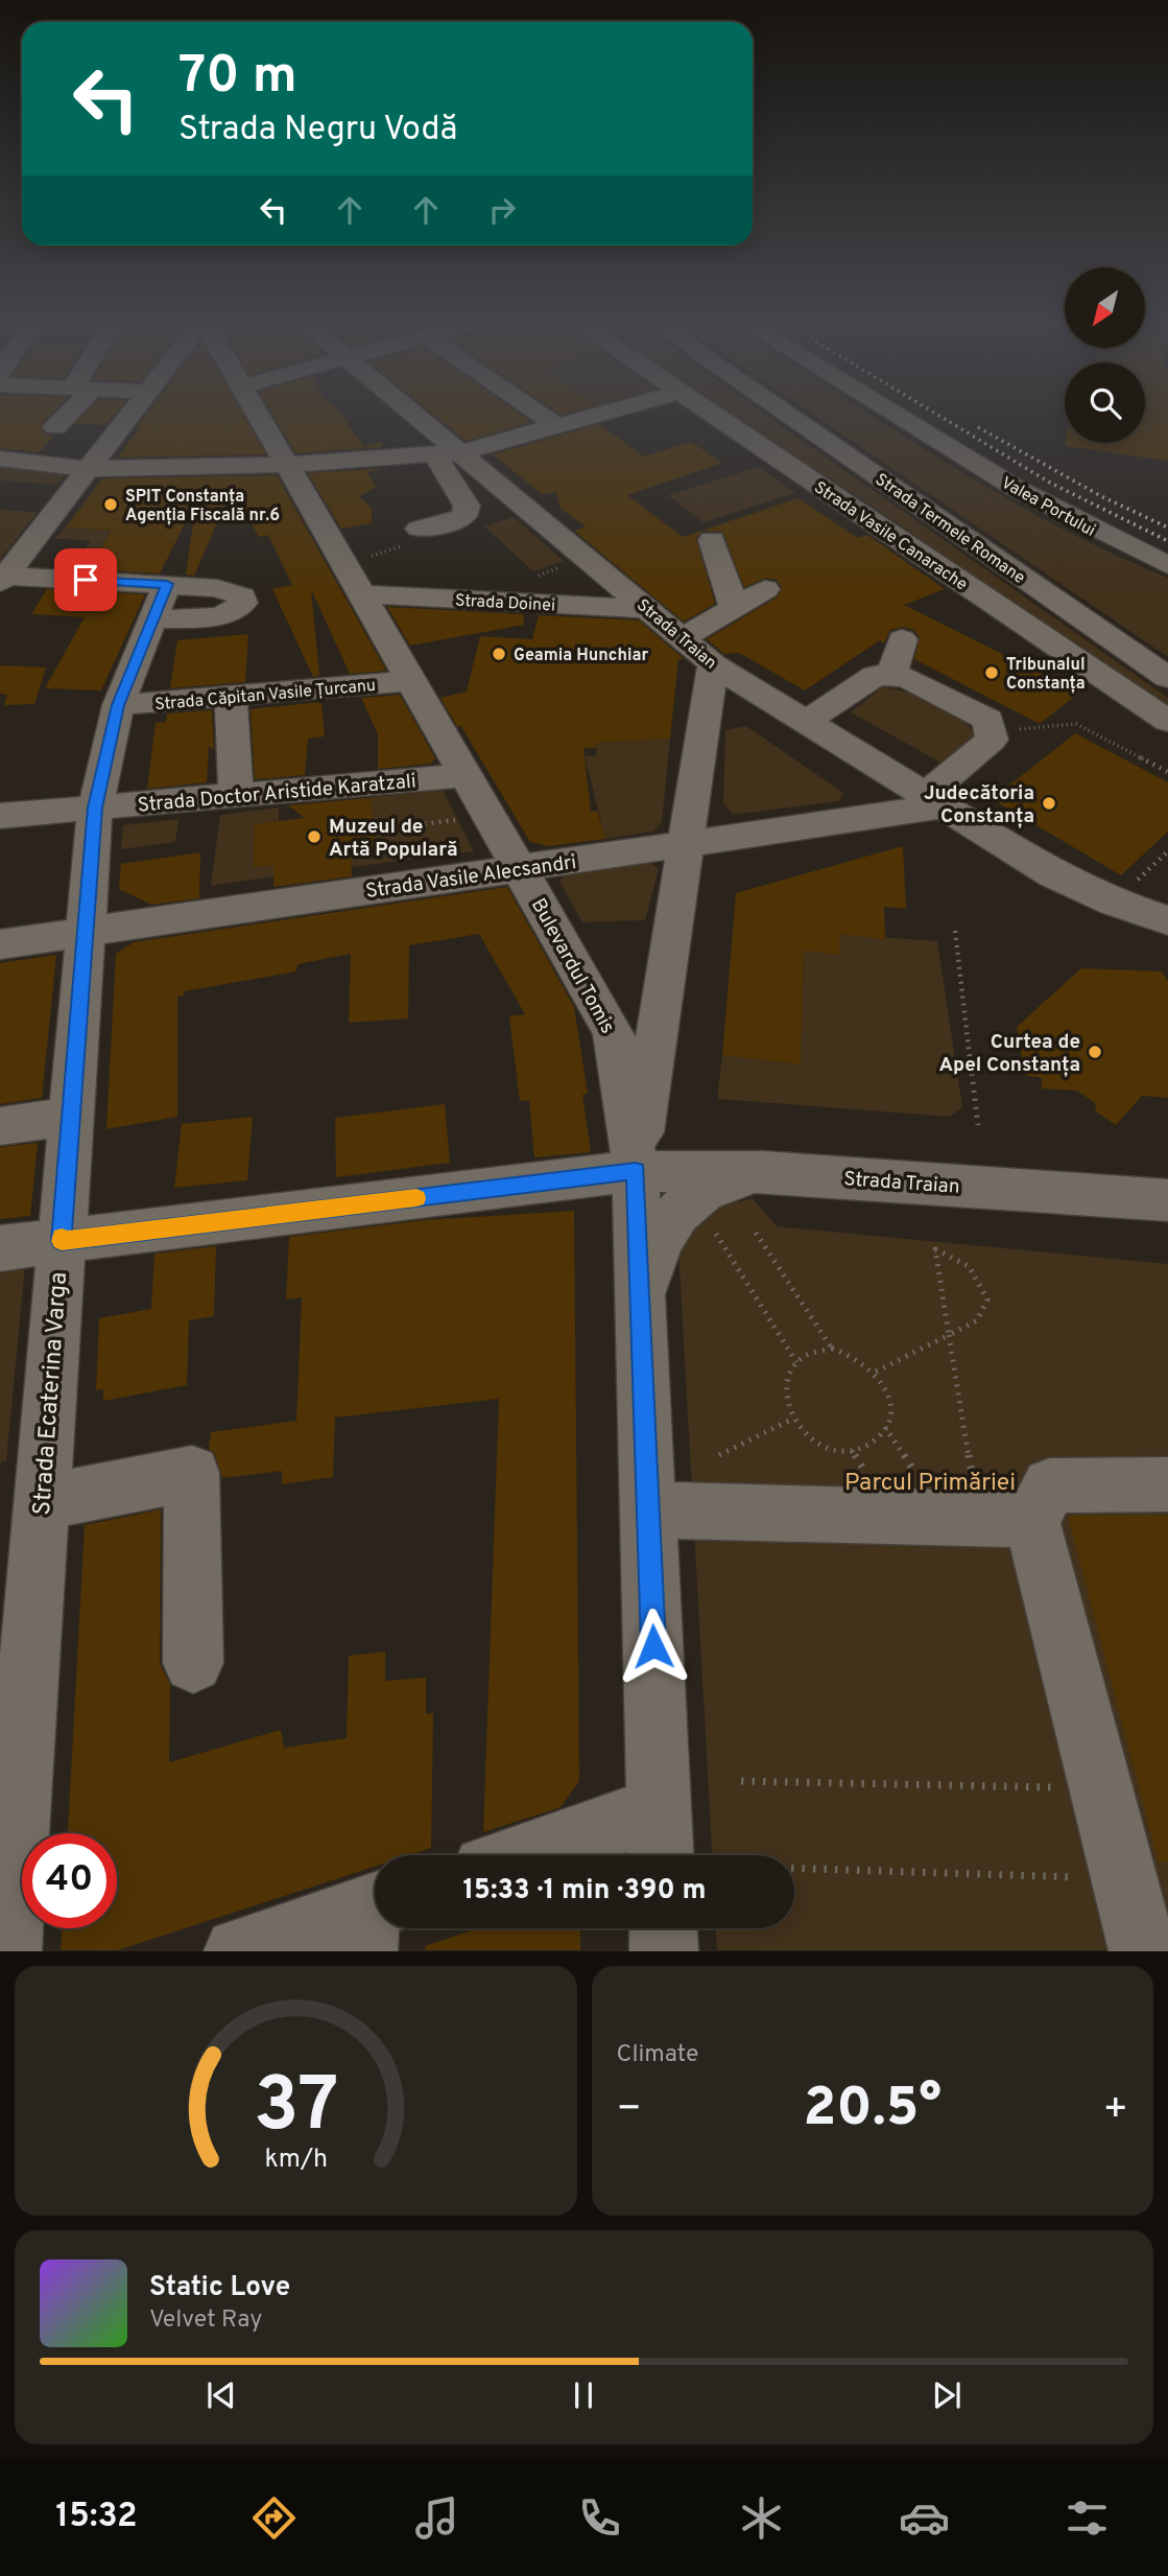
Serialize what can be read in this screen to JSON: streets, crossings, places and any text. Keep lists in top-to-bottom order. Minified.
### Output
{"streets":{"street":["Valea Portului","Strada Termele Romane","Strada Vasile Canarache","Strada Doinei","Strada Traian","Strada Căpitan Vasile Țurcanu","Strada Doctor Aristide Karatzali","Strada Vasile Alecsandri","Bulevardul Tomis","Strada Ecaterina Varga"]},"crossings":[["Strada Doinei","Strada Traian"],["Strada Doinei","Bulevardul Tomis"],["Strada Traian","Strada Vasile Alecsandri"],["Strada Traian","Bulevardul Tomis"],["Strada Traian","Strada Ecaterina Varga"],["Strada Căpitan Vasile Țurcanu","Bulevardul Tomis"],["Strada Căpitan Vasile Țurcanu","Strada Ecaterina Varga"],["Strada Doctor Aristide Karatzali","Bulevardul Tomis"],["Strada Doctor Aristide Karatzali","Strada Ecaterina Varga"],["Strada Vasile Alecsandri","Bulevardul Tomis"],["Strada Vasile Alecsandri","Strada Ecaterina Varga"]],"parks":["Parcul Primăriei"],"places":["SPIT Constanța Agenția Fiscală nr.6","Geamia Hunchiar","Tribunalul Constanța","Judecătoria Constanța","Muzeul de Artă Populară","Curtea de Apel Constanța"],"north":"bottom left","page":{"turn":["70 m","Strada Negru Vodă"],"limit":"40","trip":"15:33 · 1 min · 390 m","tile":"Climate","heat":["−","20.5°","+"],"song":["Static Love","Velvet Ray"],"tabs":"15:32","gauge":["37","km/h"]}}
